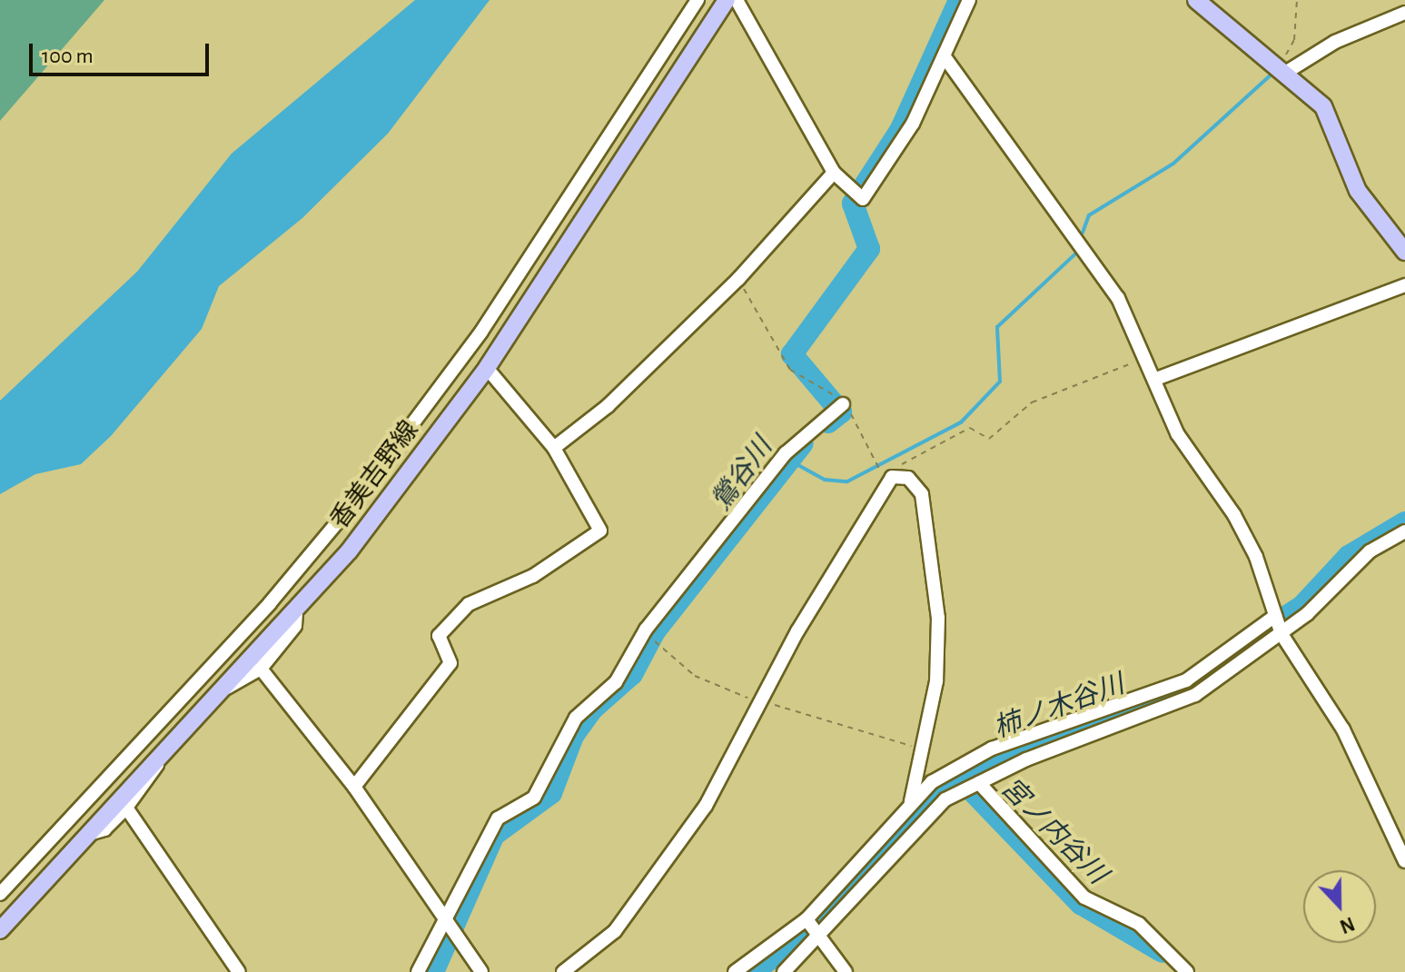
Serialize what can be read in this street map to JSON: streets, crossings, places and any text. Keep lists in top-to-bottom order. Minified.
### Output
{"streets":{"main road":["香美吉野線"]},"water":["鶯谷川","柿ノ木谷川","宮ノ内谷川"],"scale_bar":"100 m","north":"bottom"}
